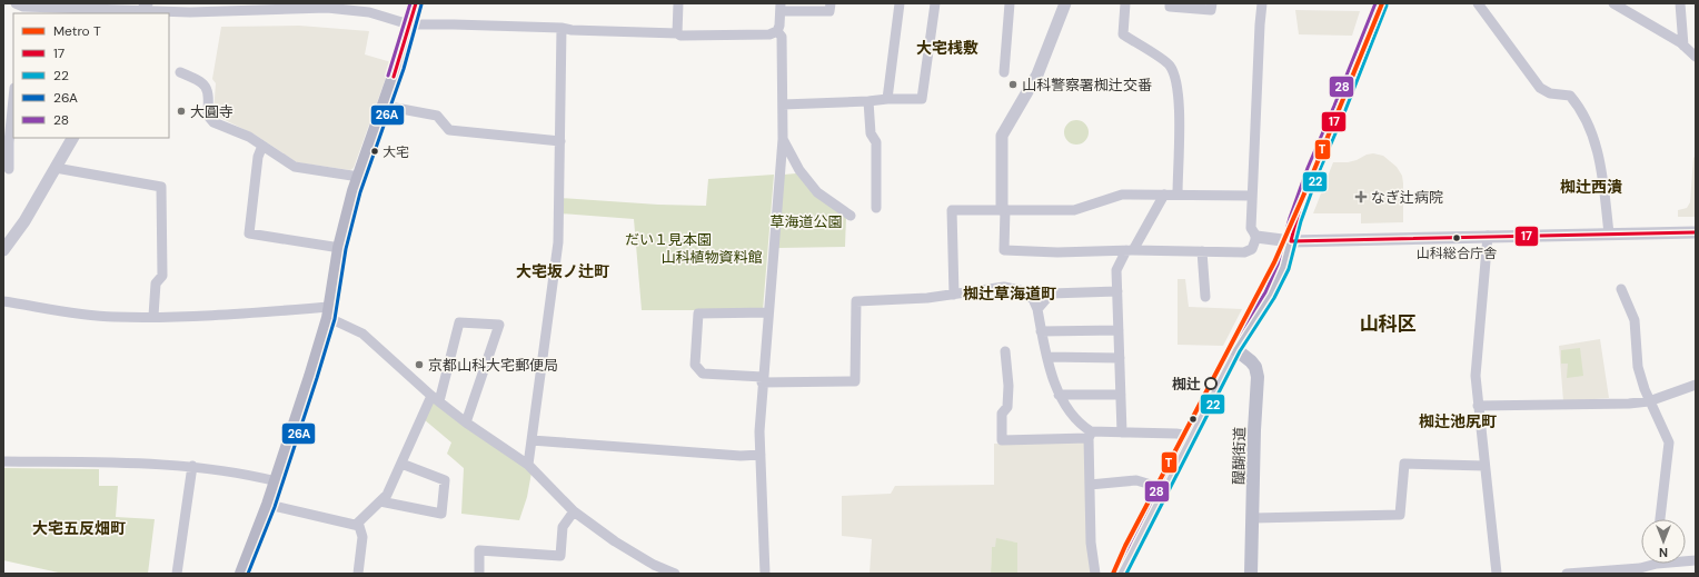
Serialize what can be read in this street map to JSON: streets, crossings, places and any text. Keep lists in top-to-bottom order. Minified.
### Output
{"streets":{"main road":["醍醐街道"]},"districts":["大宅桟敷","椥辻西潰","大宅坂ノ辻町","椥辻草海道町","山科区","椥辻池尻町","大宅五反畑町"],"parks":["草海道公園","だい１見本園","山科植物資料館"],"places":{"other":["山科警察署椥辻交番","大圓寺","大宅","山科総合庁舎","京都山科大宅郵便局","椥辻"],"health":["なぎ辻病院"]},"lines":["metro line T","transit line 17","transit line 28","transit line 26A","transit line 22"],"legend":["Metro T","17","22","26A","28"],"north":"bottom"}
